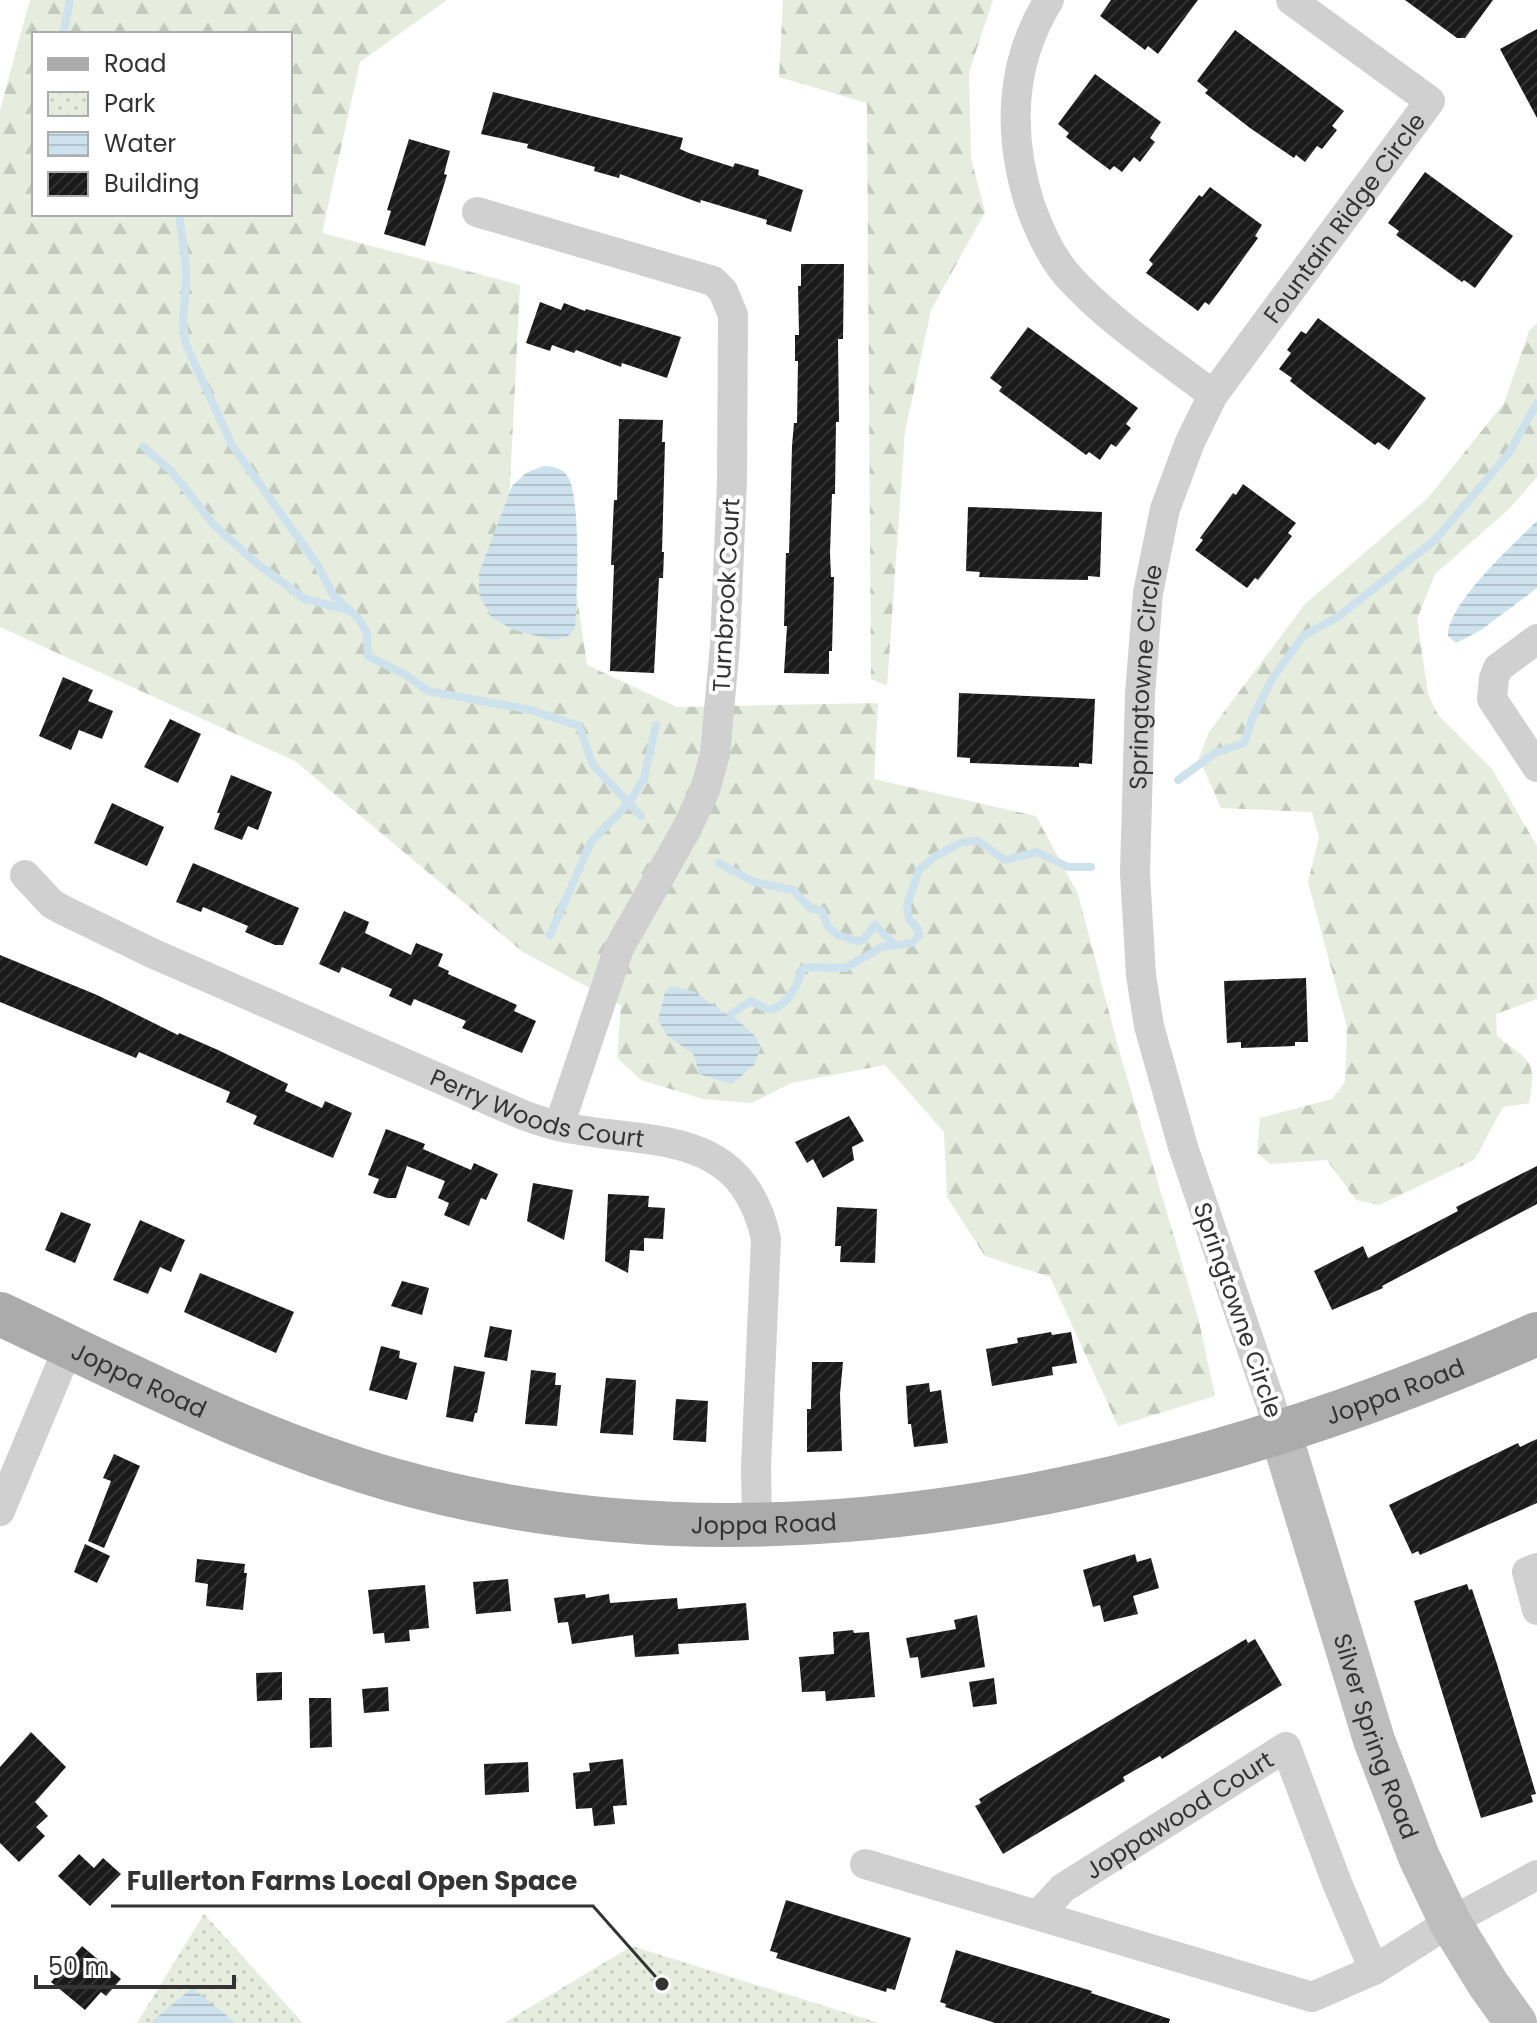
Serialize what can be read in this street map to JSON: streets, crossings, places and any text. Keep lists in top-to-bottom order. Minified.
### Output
{"streets":{"main road":["Joppa Road","Silver Spring Road"],"street":["Fountain Ridge Circle","Turnbrook Court","Springtowne Circle","Perry Woods Court","Joppawood Court"]},"crossings":[["Fountain Ridge Circle","Springtowne Circle"],["Turnbrook Court","Perry Woods Court"],["Springtowne Circle","Joppa Road"],["Springtowne Circle","Silver Spring Road"],["Perry Woods Court","Joppa Road"],["Joppa Road","Silver Spring Road"]],"places":["Fullerton Farms Local Open Space"],"legend":["Road","Park","Water","Building"],"scale_bar":"50 m"}
